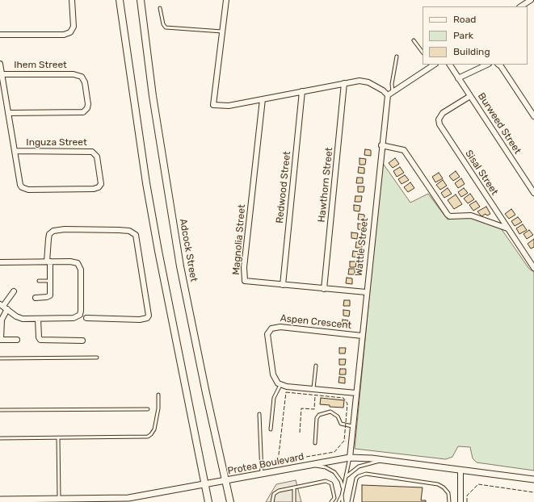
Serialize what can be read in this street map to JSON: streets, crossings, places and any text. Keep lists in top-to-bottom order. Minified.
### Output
{"streets":{"main road":["Adcock Street"],"street":["Ihem Street","Burweed Street","Inguza Street","Sisal Street","Hawthorn Street","Redwood Street","Magnolia Street","Wattle Street","Aspen Crescent","Protea Boulevard"]},"crossings":[["Burweed Street","Sisal Street"],["Hawthorn Street","Magnolia Street"],["Redwood Street","Magnolia Street"],["Magnolia Street","Wattle Street"],["Wattle Street","Aspen Crescent"],["Wattle Street","Protea Boulevard"],["Adcock Street","Protea Boulevard"]],"legend":["Road","Park","Building"]}
